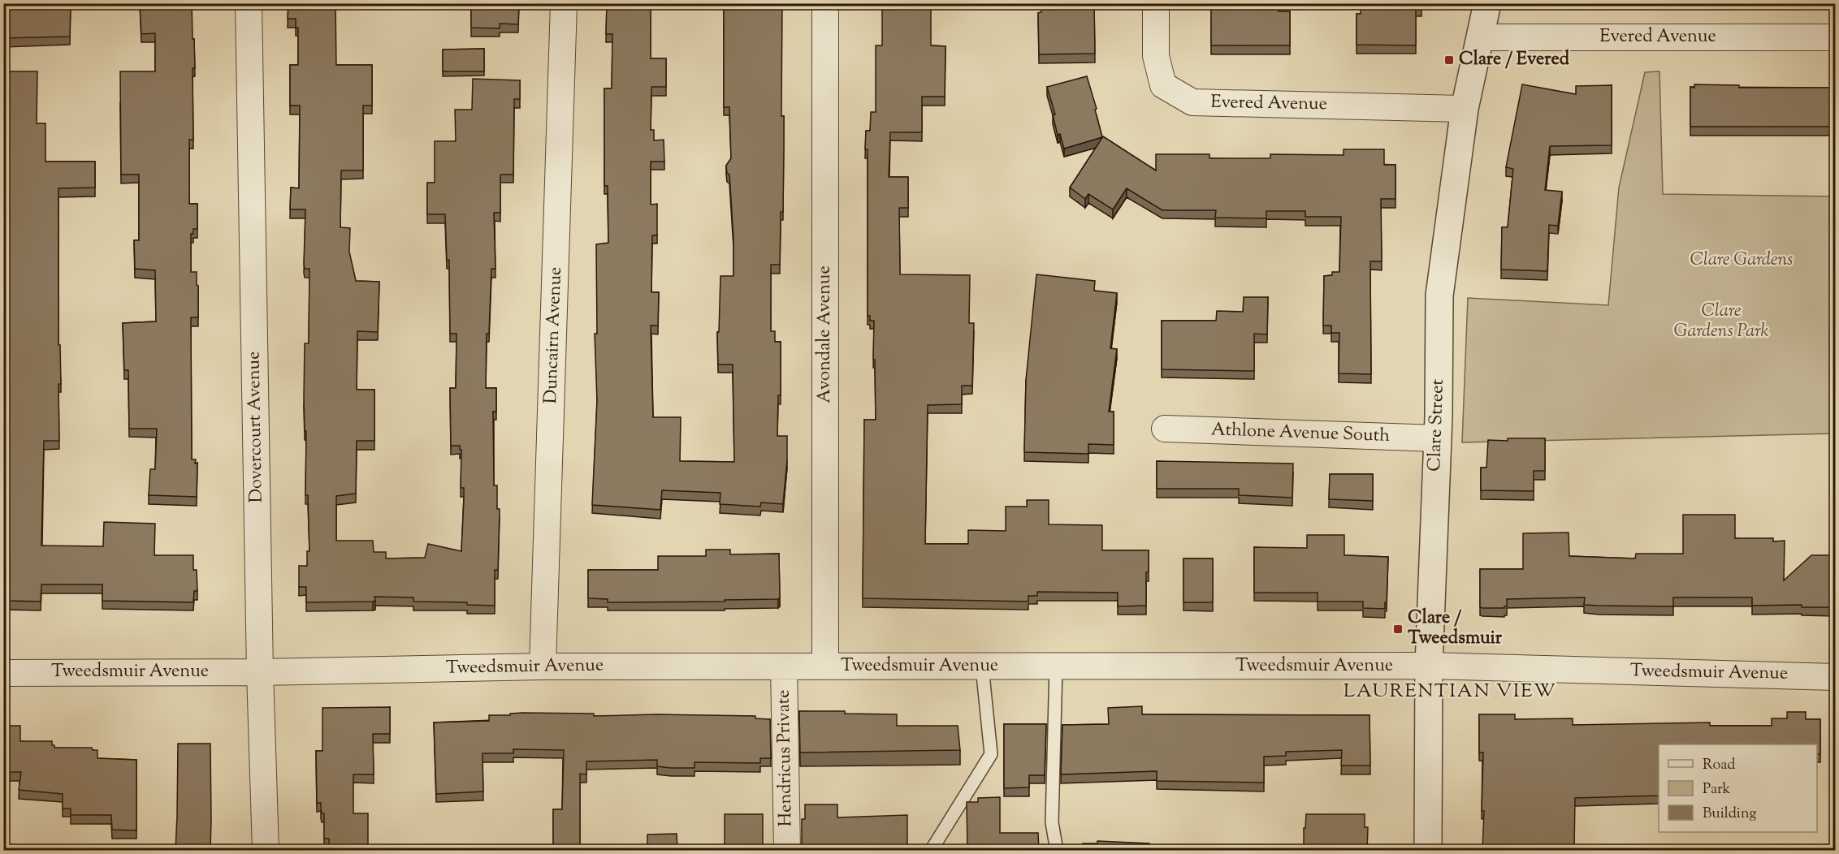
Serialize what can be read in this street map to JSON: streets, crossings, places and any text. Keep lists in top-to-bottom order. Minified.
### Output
{"streets":{"street":["Evered Avenue","Avondale Avenue","Duncairn Avenue","Clare Street","Dovercourt Avenue","Athlone Avenue South","Tweedsmuir Avenue","Hendricus Private"]},"crossings":[["Evered Avenue","Clare Street"],["Avondale Avenue","Tweedsmuir Avenue"],["Duncairn Avenue","Tweedsmuir Avenue"],["Clare Street","Athlone Avenue South"],["Clare Street","Tweedsmuir Avenue"],["Dovercourt Avenue","Tweedsmuir Avenue"],["Tweedsmuir Avenue","Hendricus Private"]],"districts":["LAURENTIAN VIEW"],"parks":["Clare Gardens","Clare Gardens Park"],"places":{"transit":["Clare / Evered","Clare / Tweedsmuir"]},"legend":["Road","Park","Building"]}
